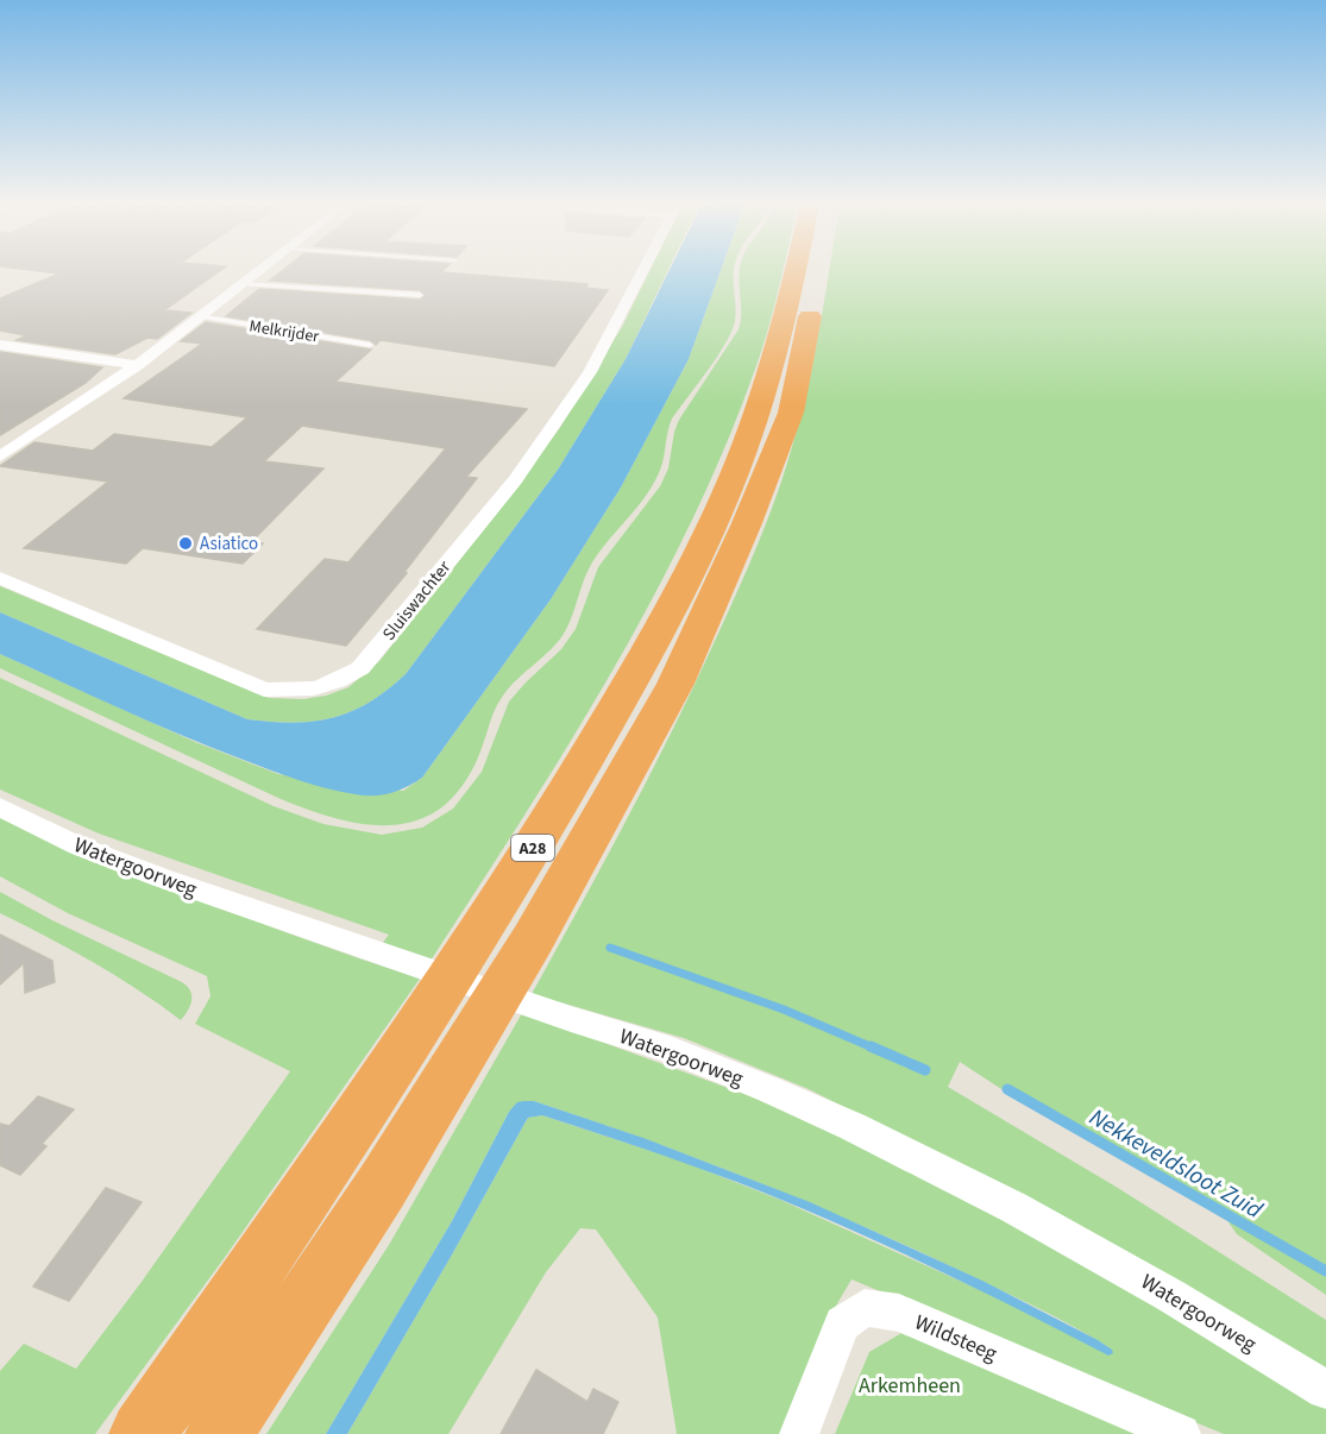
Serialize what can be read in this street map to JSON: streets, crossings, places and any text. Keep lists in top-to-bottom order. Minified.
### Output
{"streets":{"highway":["A28"],"street":["Sluiswachter","Watergoorweg","Wildsteeg"],"lane":["Melkrijder"]},"water":["Nekkeveldsloot Zuid"],"parks":["Arkemheen"],"places":["Asiatico"]}
